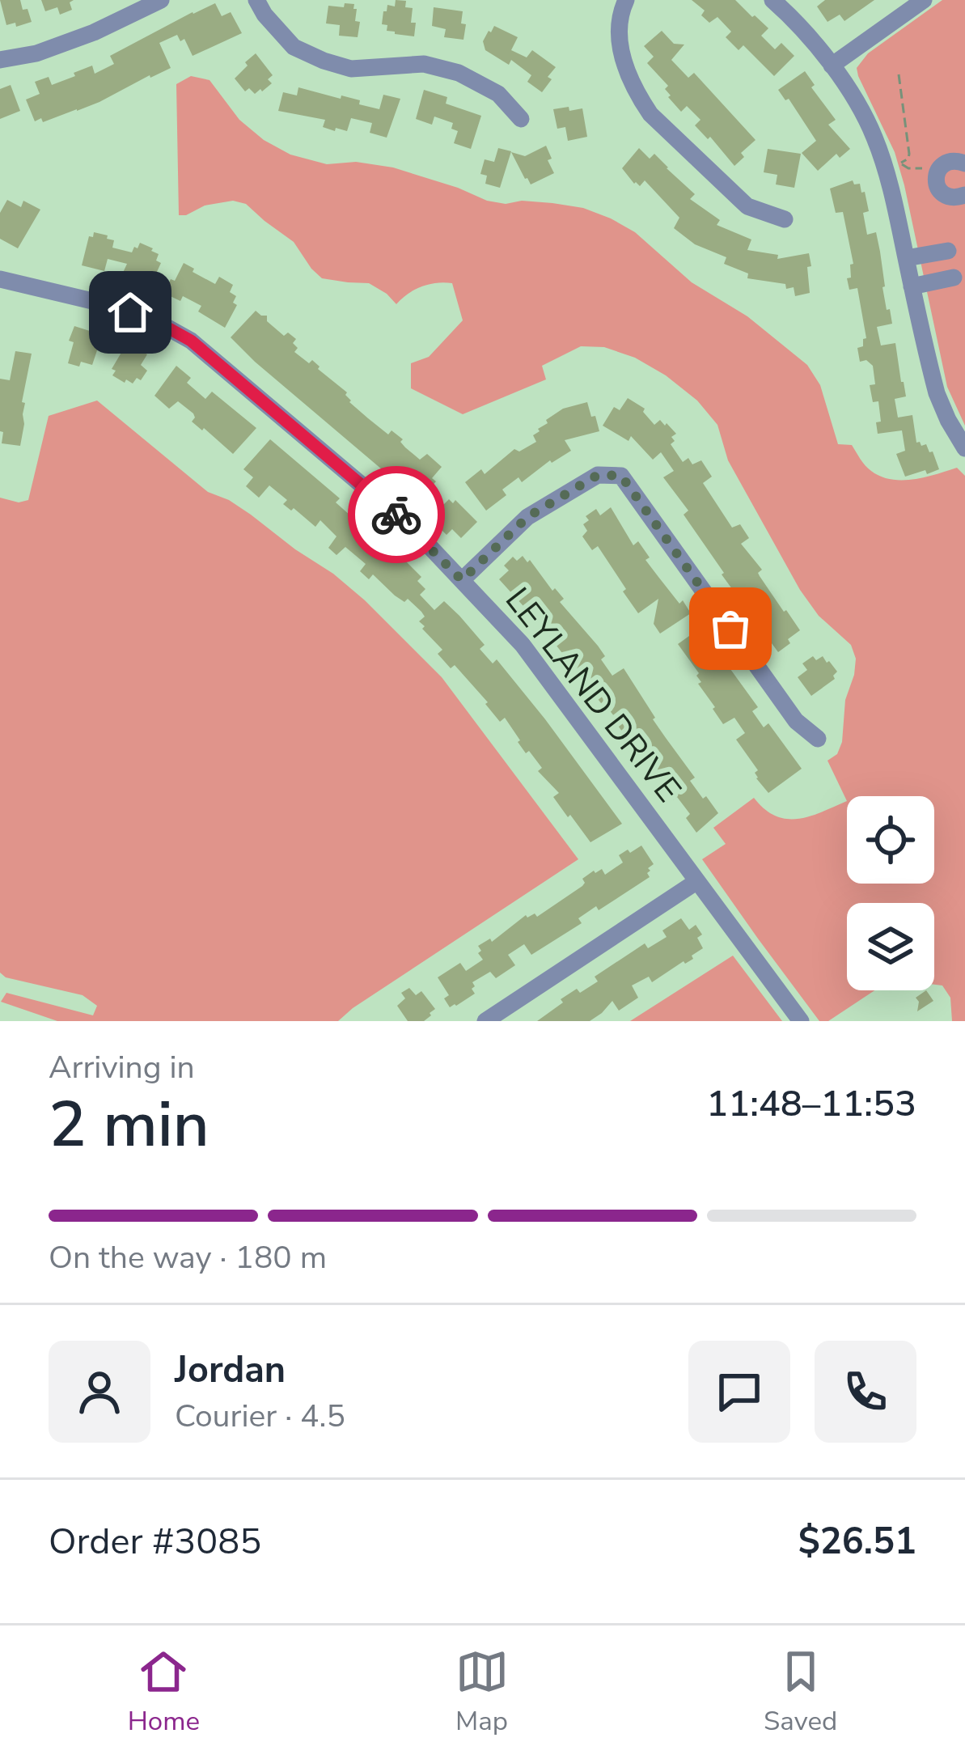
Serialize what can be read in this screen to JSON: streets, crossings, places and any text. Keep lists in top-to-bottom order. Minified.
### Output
{"streets":{"street":["LEYLAND DRIVE"]},"page":{"heading":["2 min","Arriving in","11:48–11:53"],"panel":["Jordan","Courier · 4.5","Order #3085","$26.51"],"bar":"On the way · 180 m","tabs":["Home","Map","Saved"]}}
